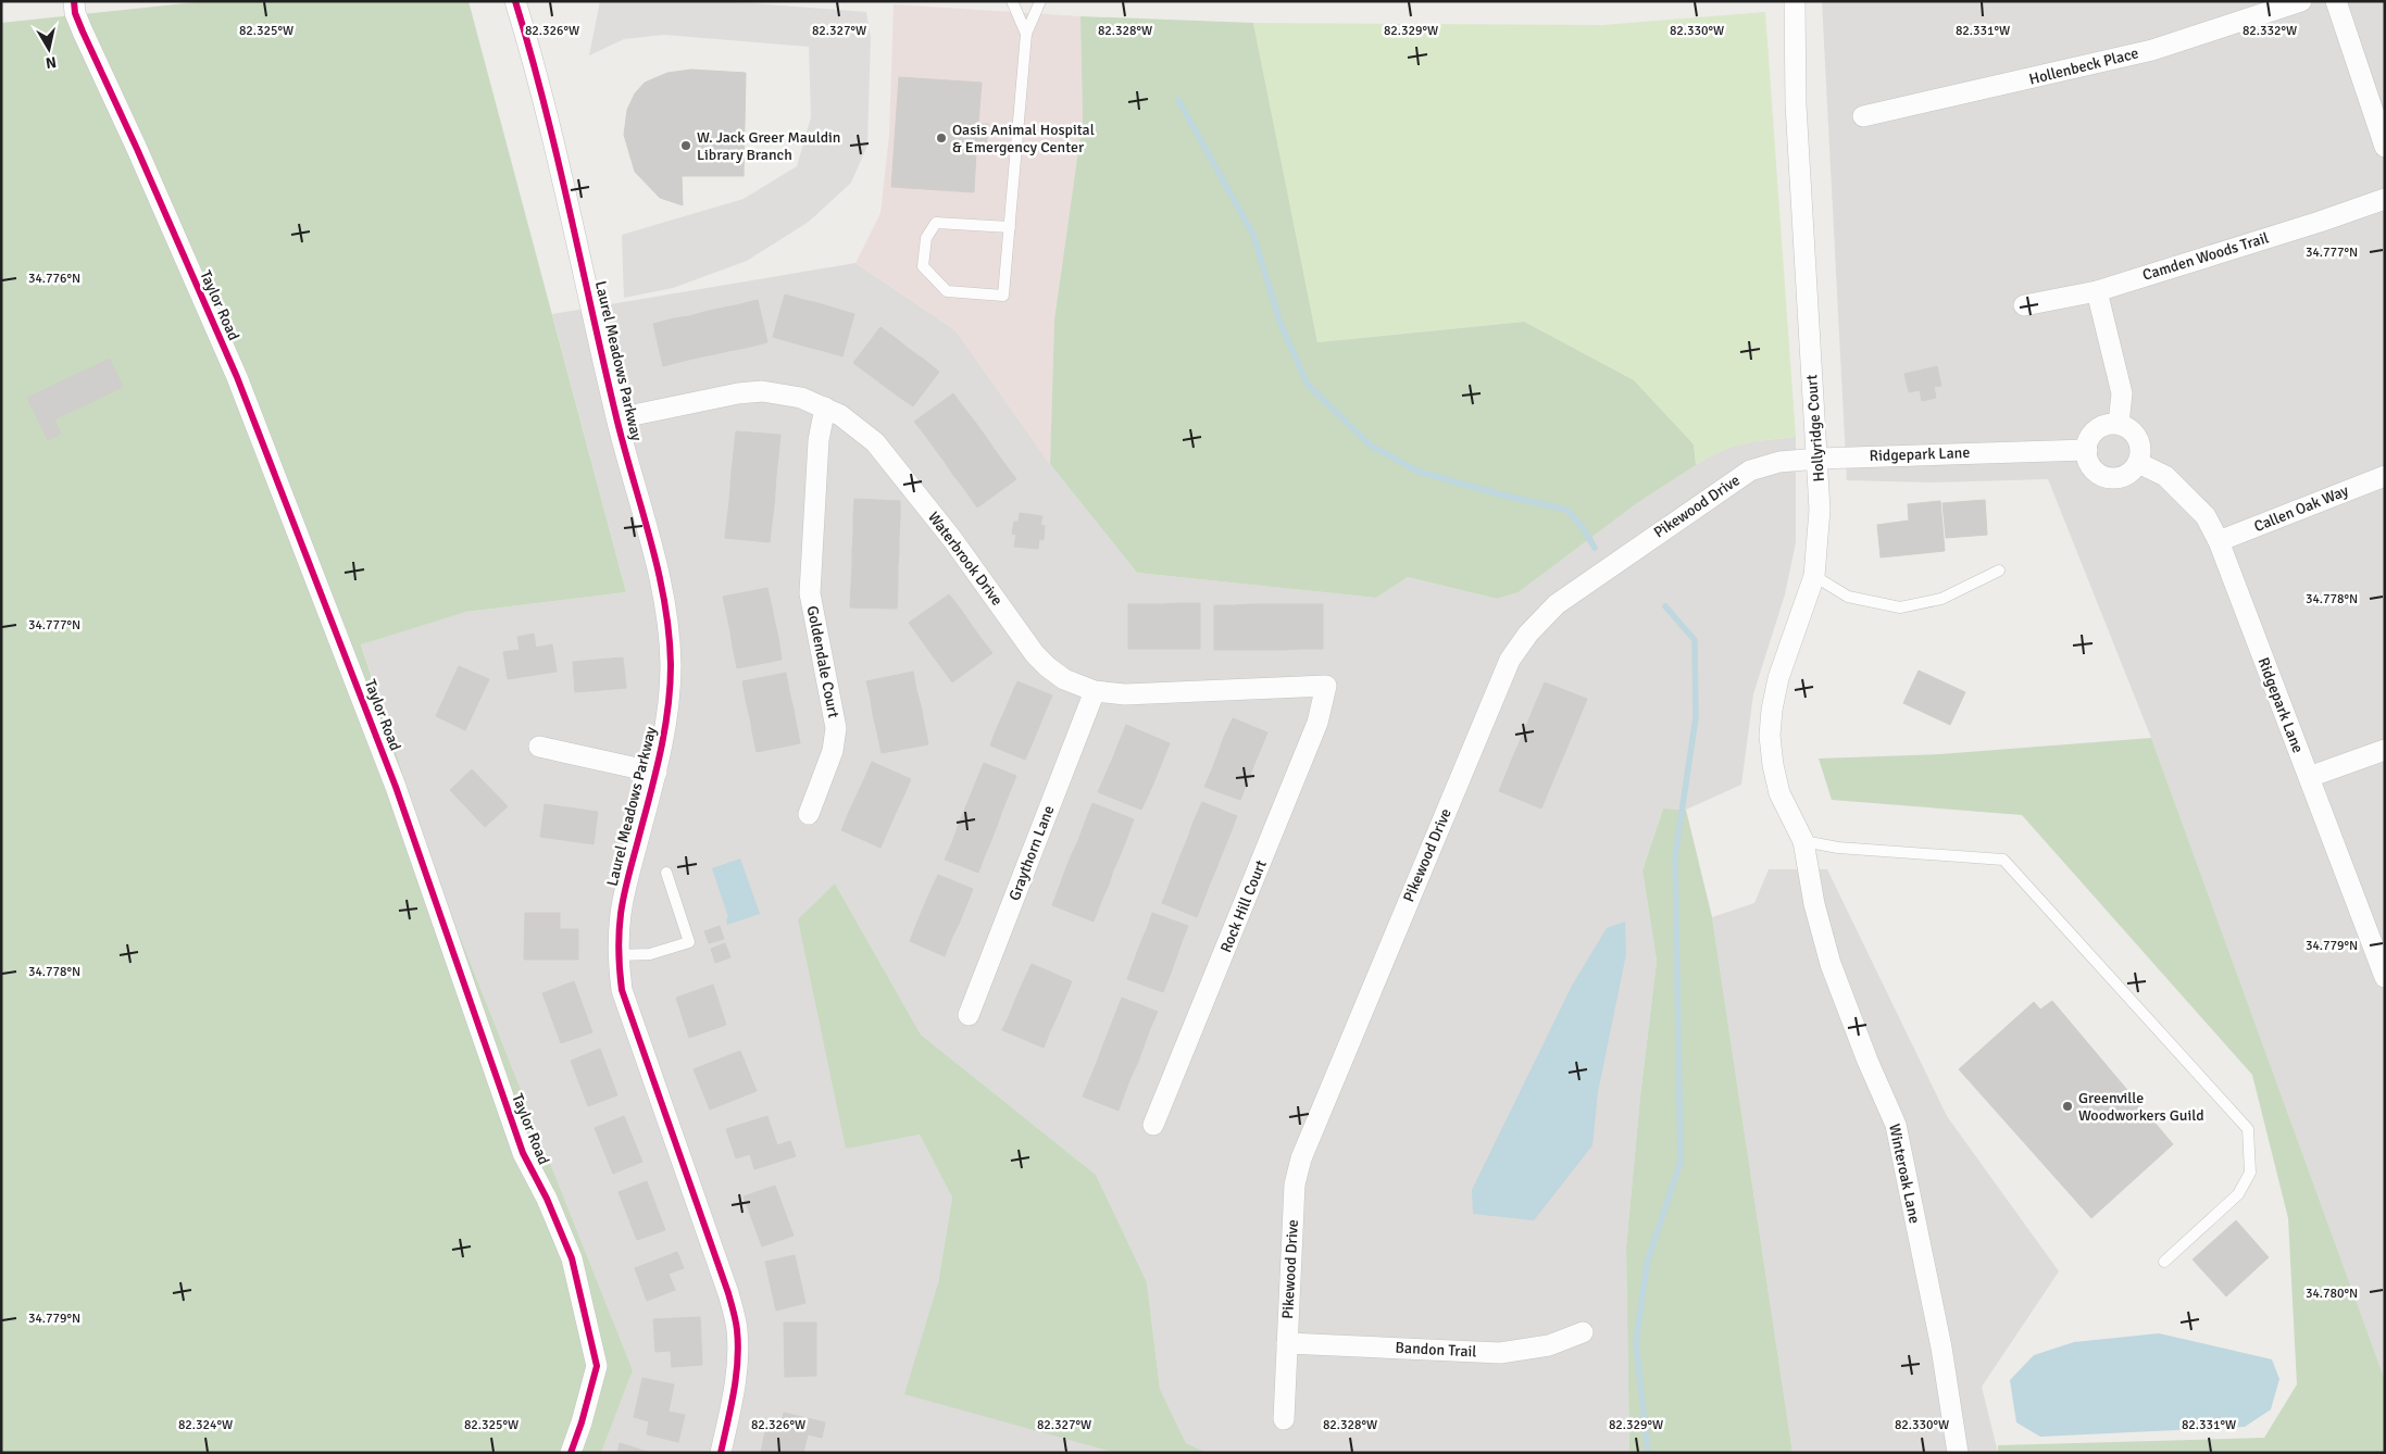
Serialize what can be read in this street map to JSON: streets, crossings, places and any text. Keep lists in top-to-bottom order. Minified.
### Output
{"streets":{"street":["Hollenbeck Place","Camden Woods Trail","Taylor Road","Laurel Meadows Parkway","Hollyridge Court","Ridgepark Lane","Pikewood Drive","Callen Oak Way","Waterbrook Drive","Goldendale Court","Graythorn Lane","Rock Hill Court","Winteroak Lane","Bandon Trail"]},"crossings":[["Laurel Meadows Parkway","Waterbrook Drive"],["Hollyridge Court","Ridgepark Lane"],["Hollyridge Court","Pikewood Drive"],["Hollyridge Court","Winteroak Lane"],["Ridgepark Lane","Pikewood Drive"],["Ridgepark Lane","Callen Oak Way"],["Pikewood Drive","Bandon Trail"],["Waterbrook Drive","Goldendale Court"],["Waterbrook Drive","Graythorn Lane"],["Waterbrook Drive","Rock Hill Court"]],"places":["Oasis Animal Hospital & Emergency Center","W. Jack Greer Mauldin Library Branch","Greenville Woodworkers Guild"],"north":"bottom","coordinates":["82.325°W","82.326°W","82.327°W","82.328°W","82.329°W","82.330°W","82.331°W","82.332°W","34.777°N","34.776°N","34.778°N","34.779°N","34.780°N","82.324°W"]}
